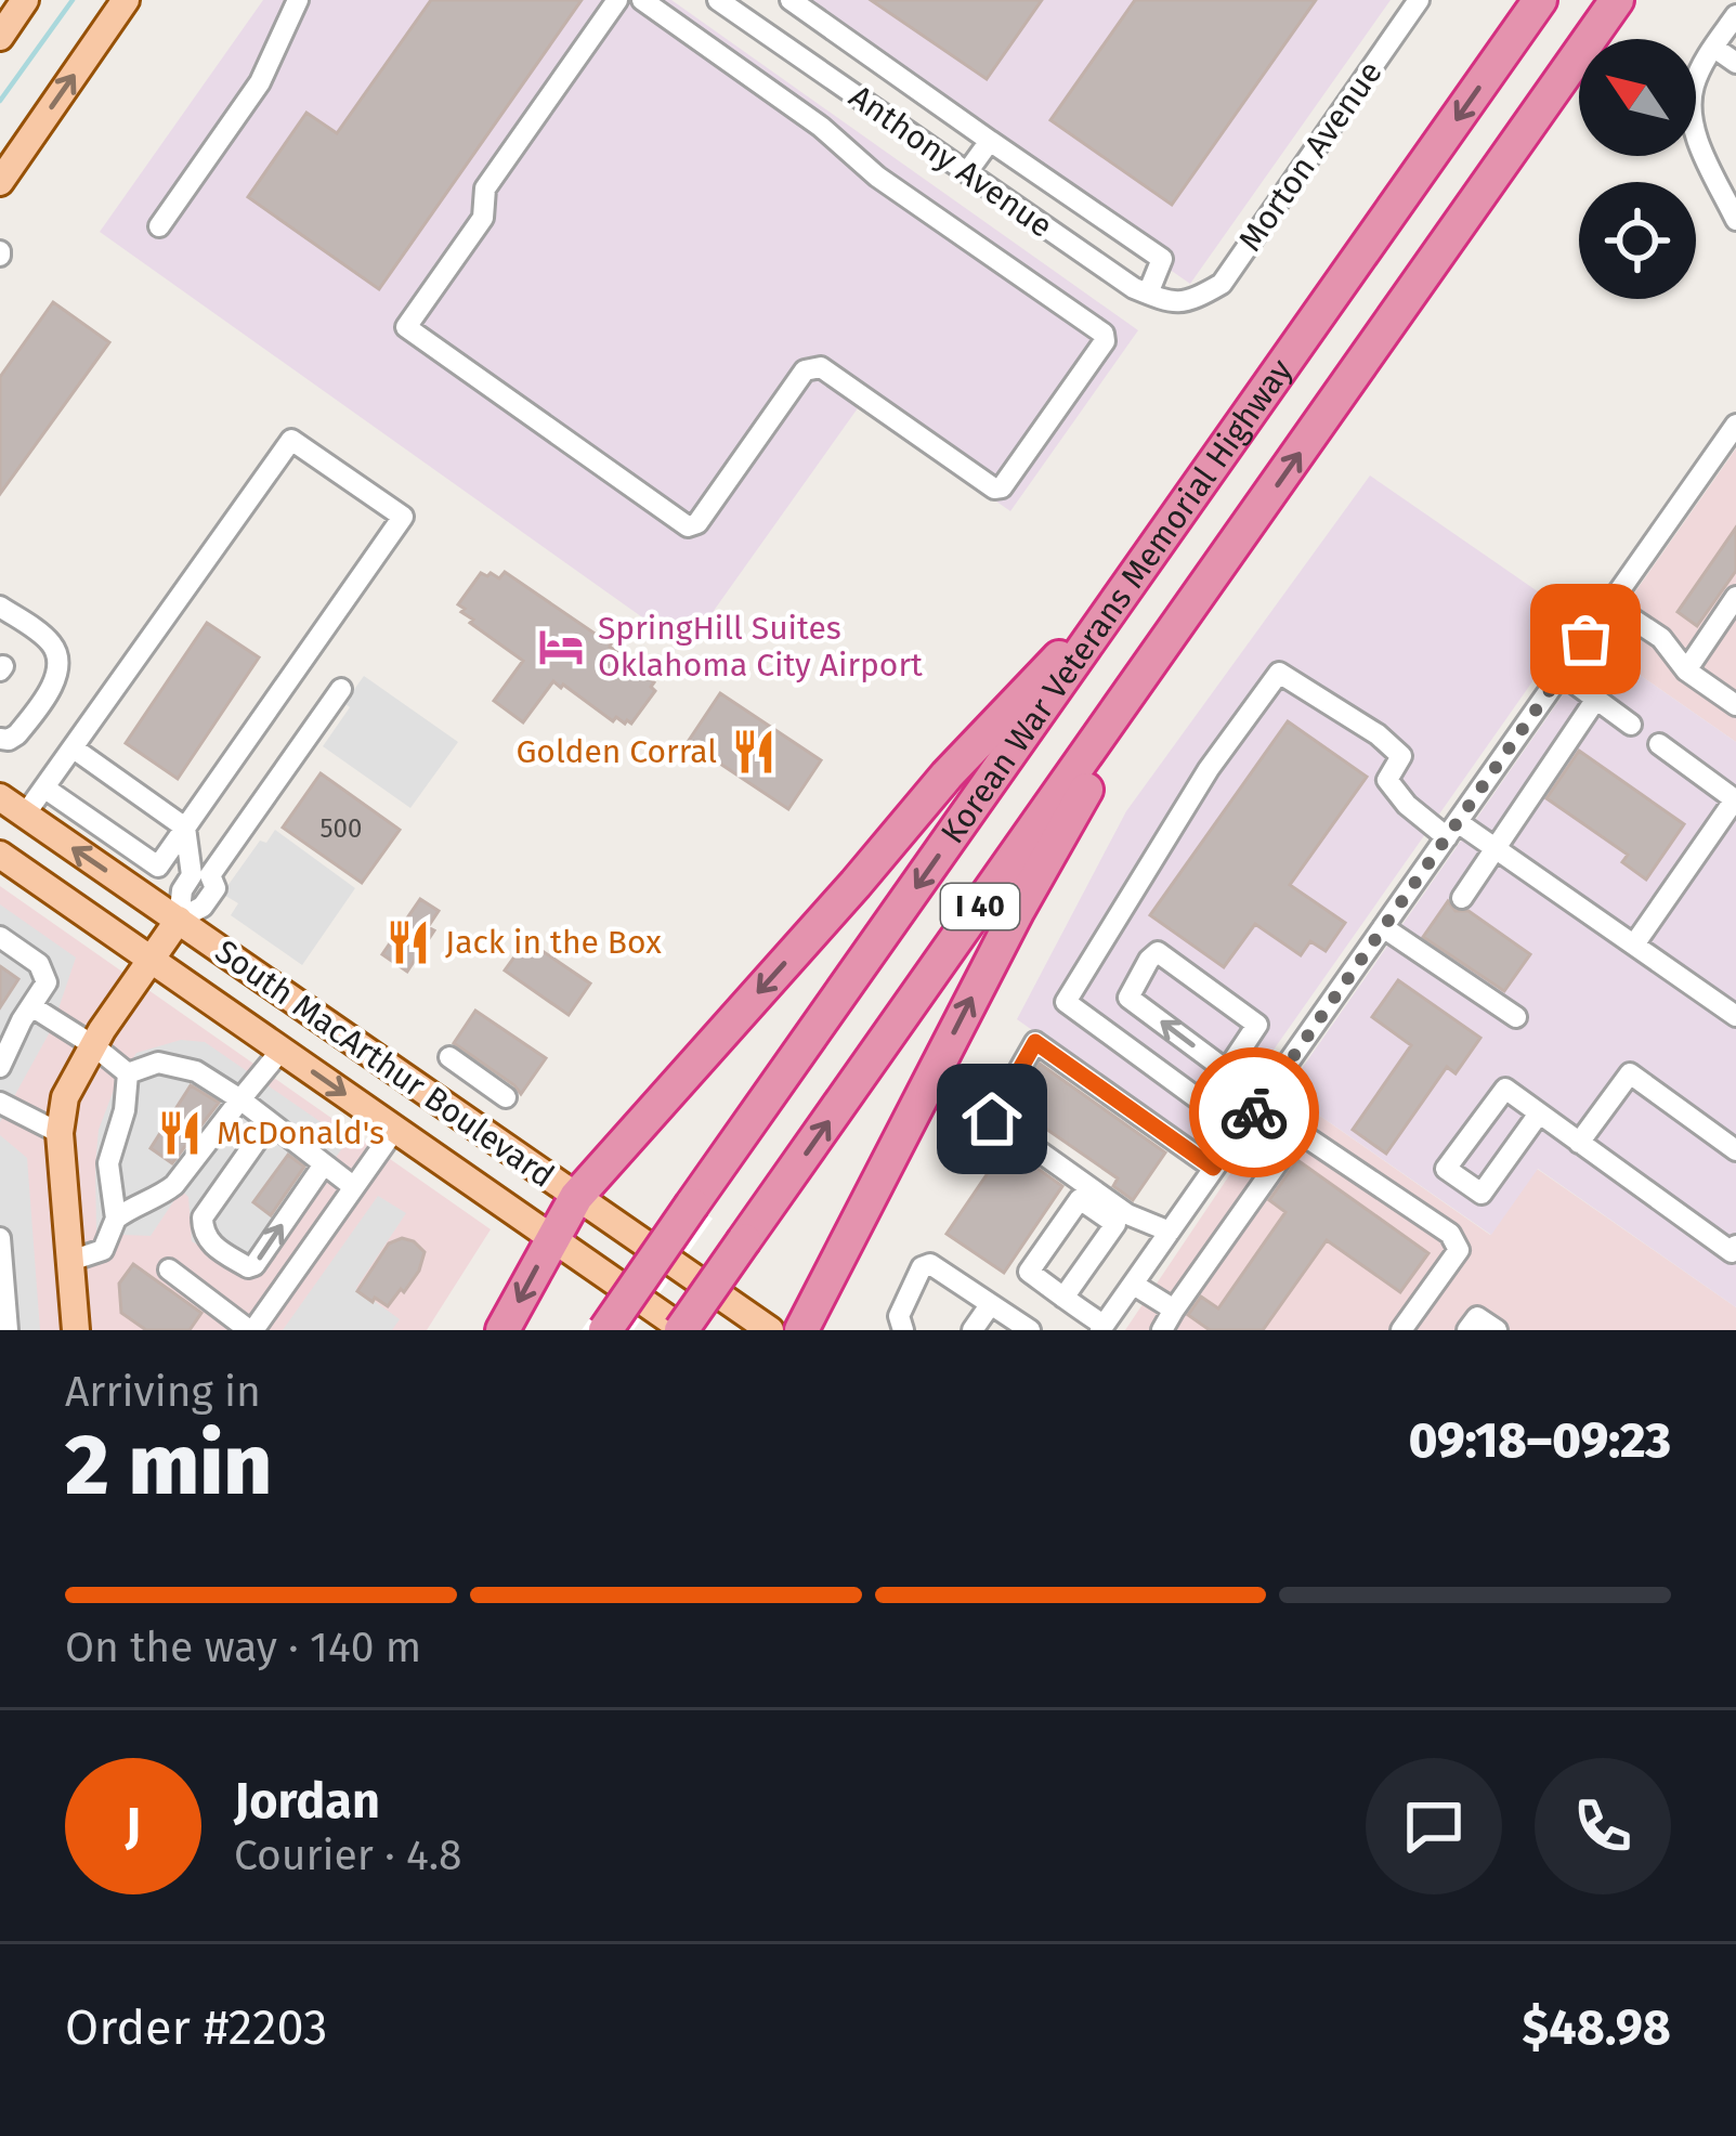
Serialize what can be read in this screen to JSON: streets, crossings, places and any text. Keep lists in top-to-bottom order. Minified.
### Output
{"streets":{"highway":["Korean War Veterans Memorial Highway","I 40"],"main road":["South MacArthur Boulevard"],"street":["Morton Avenue","Anthony Avenue"]},"crossings":[["Morton Avenue","Anthony Avenue"],["Korean War Veterans Memorial Highway","South MacArthur Boulevard"]],"places":{"hotel":["SpringHill Suites Oklahoma City Airport"],"restaurant":["Golden Corral","Jack in the Box","McDonald's"]},"house_numbers":["500"],"north":"top left","page":{"heading":["2 min","Arriving in","09:18–09:23"],"panel":["Jordan","Courier · 4.8","Order #2203","$48.98"],"bar":"On the way · 140 m","round":"J"}}
